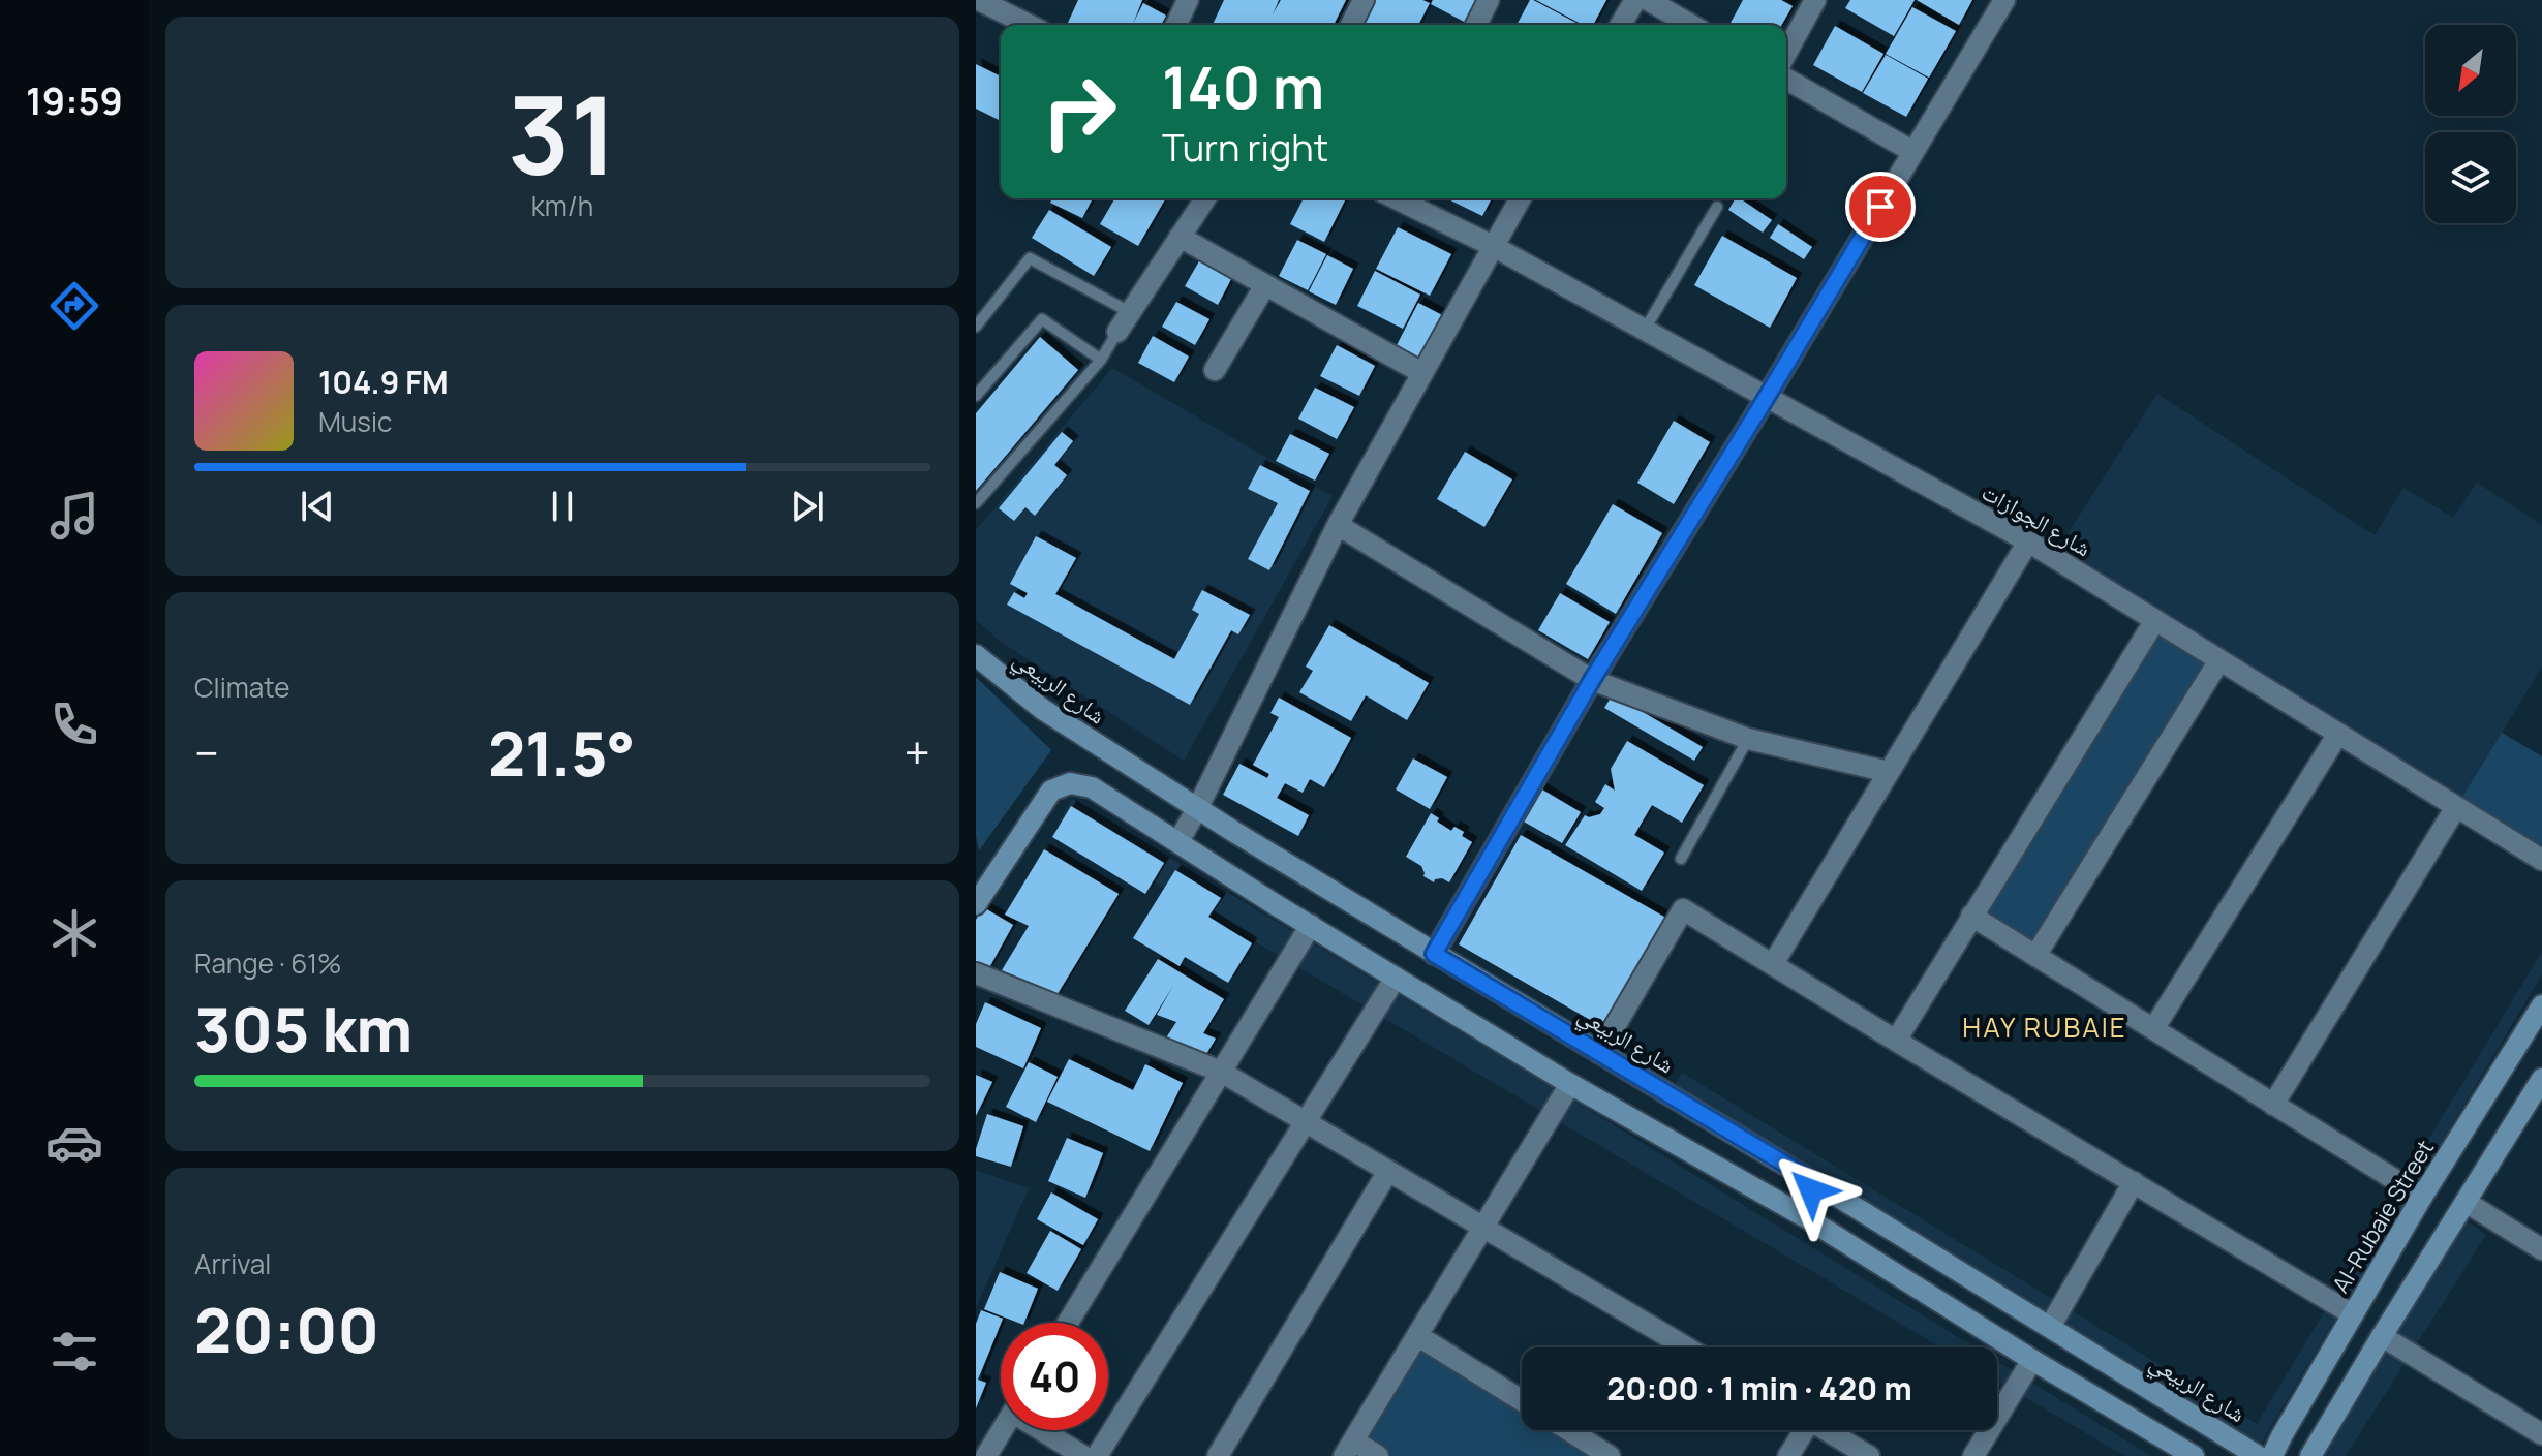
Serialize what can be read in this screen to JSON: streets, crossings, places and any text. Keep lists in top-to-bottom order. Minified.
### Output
{"streets":{"street":["شارع الجوازات","شارع الربيعي","Al-Rubaie Street"]},"districts":["HAY RUBAIE"],"north":"bottom left","page":{"tabs":"19:59","tile":[["31","km/h"],"Climate",["Range · 61%","305 km"],["Arrival","20:00"]],"turn":["140 m","Turn right"],"song":["104.9 FM","Music"],"heat":["−","21.5°","+"],"limit":"40","trip":"20:00 · 1 min · 420 m"}}
